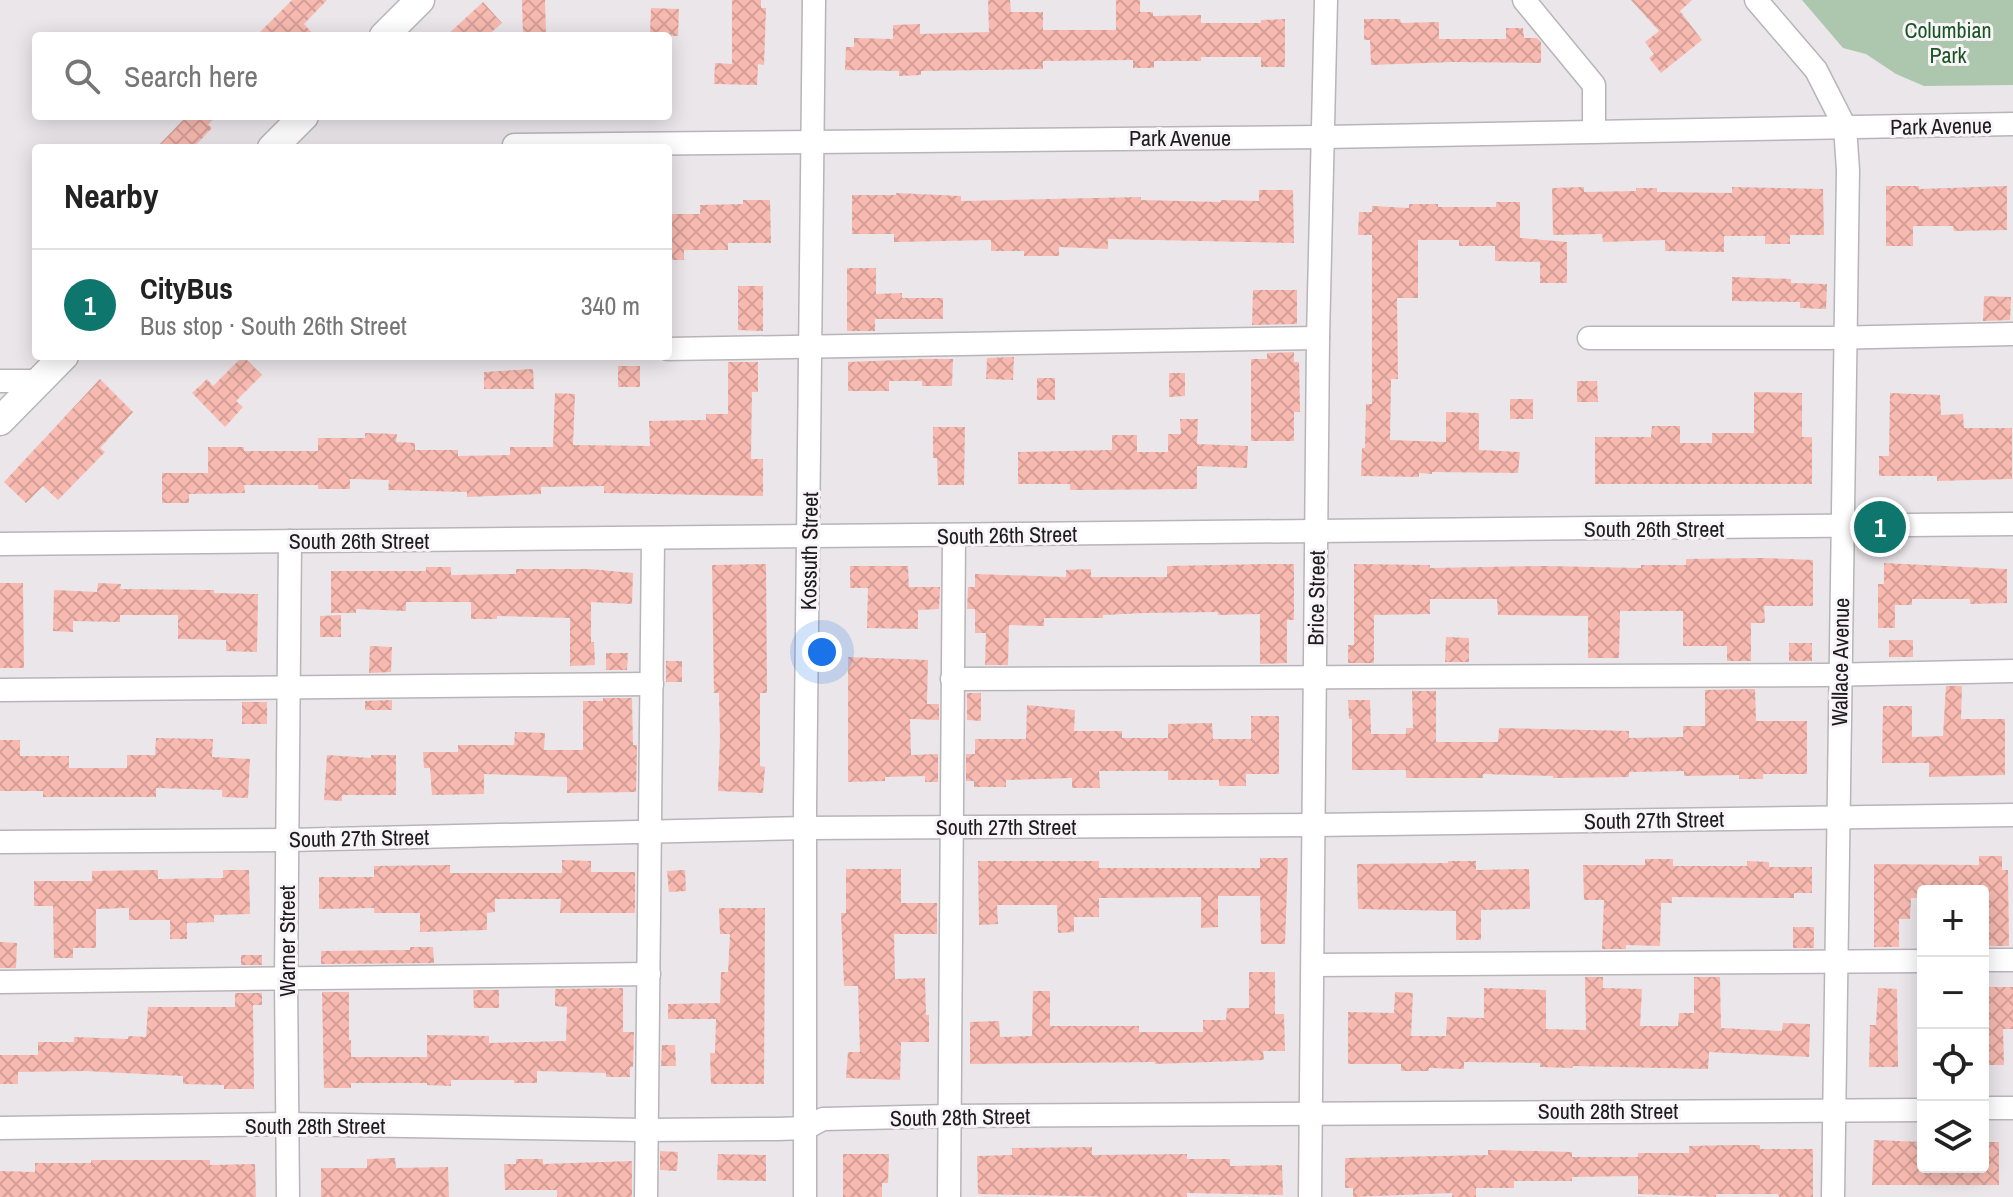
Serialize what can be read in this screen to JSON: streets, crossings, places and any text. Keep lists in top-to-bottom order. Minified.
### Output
{"streets":{"street":["Park Avenue","South 26th Street","Kossuth Street","Brice Street","Wallace Avenue","South 27th Street","Warner Street","South 28th Street"]},"crossings":[["Park Avenue","Kossuth Street"],["Park Avenue","Brice Street"],["Park Avenue","Wallace Avenue"],["South 26th Street","Kossuth Street"],["South 26th Street","Brice Street"],["South 26th Street","Wallace Avenue"],["South 26th Street","Warner Street"],["Kossuth Street","South 27th Street"],["Kossuth Street","South 28th Street"],["Brice Street","South 27th Street"],["Brice Street","South 28th Street"],["Wallace Avenue","South 27th Street"],["Wallace Avenue","South 28th Street"],["South 27th Street","Warner Street"],["Warner Street","South 28th Street"]],"parks":["Columbian Park"],"page":{"search":"Search here","heading":"Nearby","list":[{"mark":"1","name":"CityBus","note":"Bus stop · South 26th Street","value":"340 m"}],"pins":"1","map_buttons":["+","−"]}}
